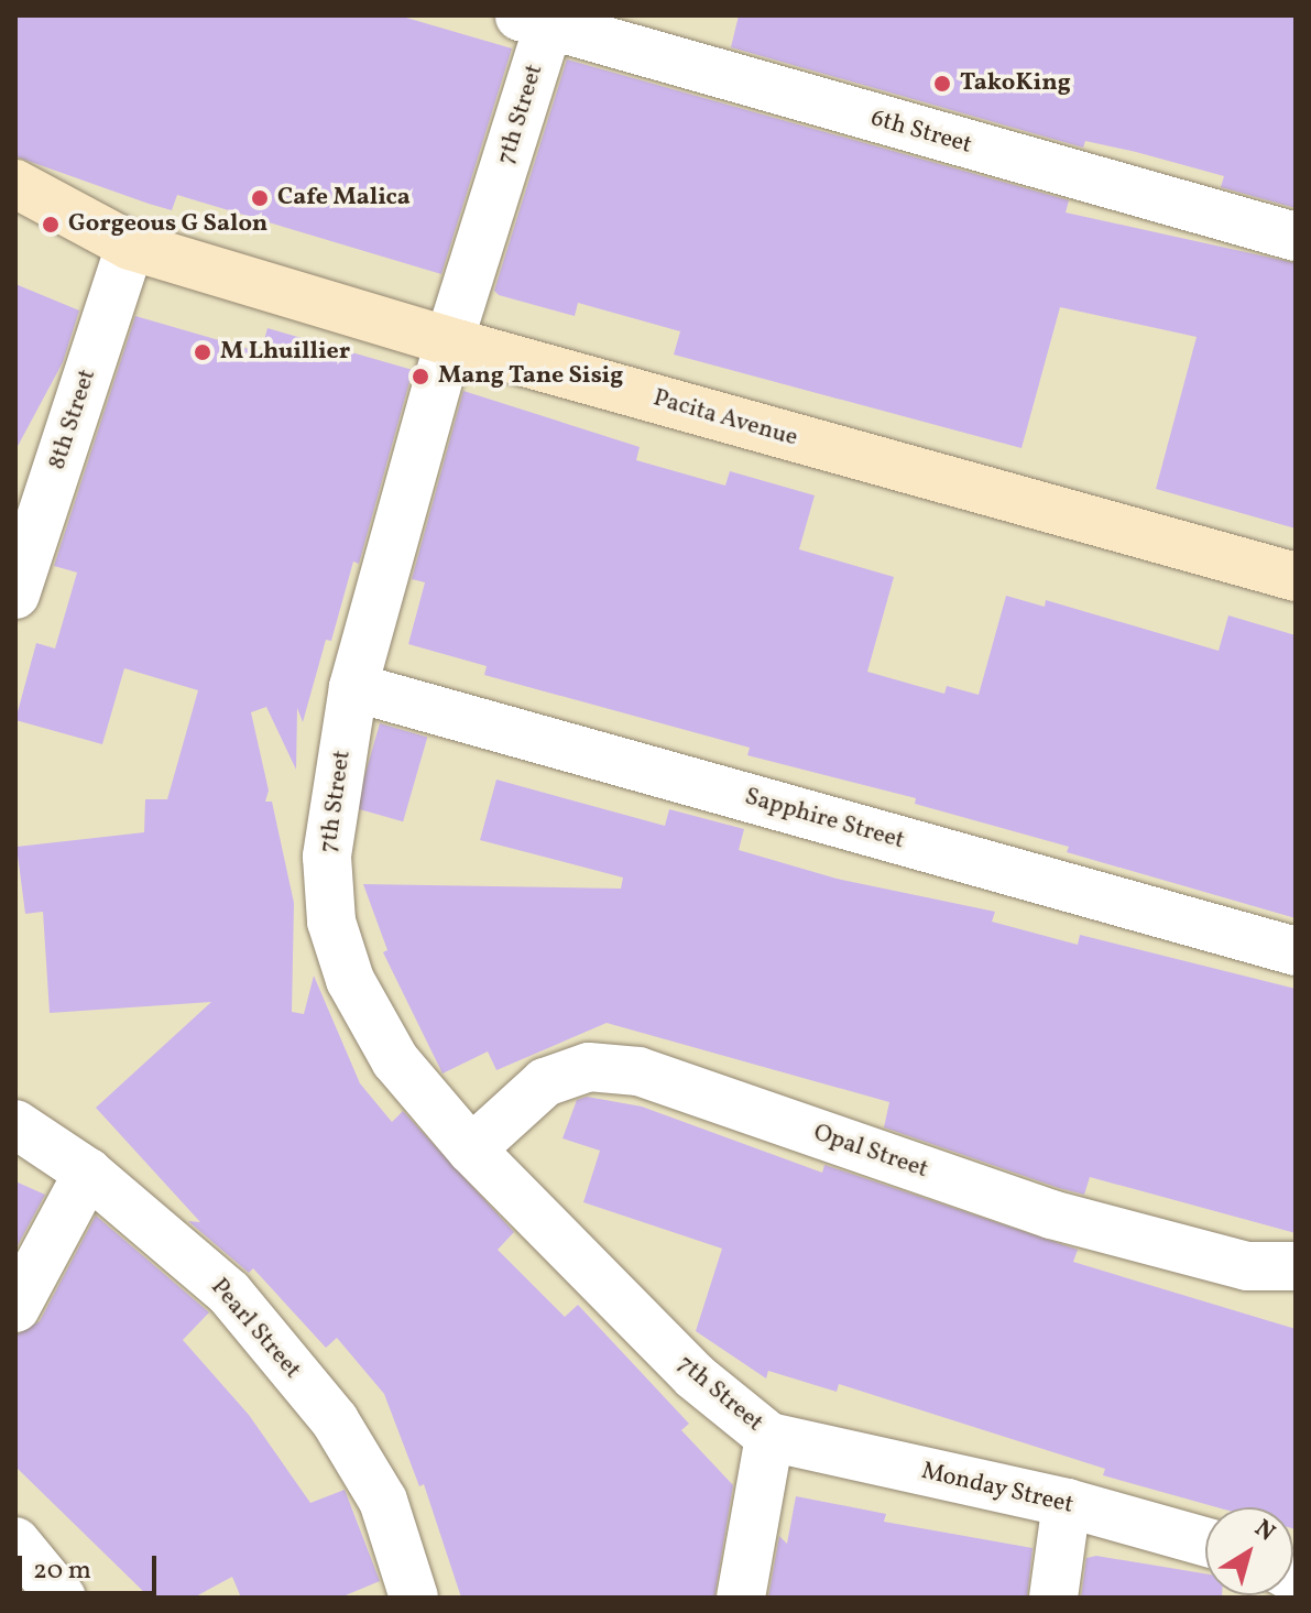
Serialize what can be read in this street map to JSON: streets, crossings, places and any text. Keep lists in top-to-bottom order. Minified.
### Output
{"streets":{"main road":["Pacita Avenue"],"street":["7th Street","6th Street","8th Street","Sapphire Street","Opal Street","Pearl Street","Monday Street"]},"crossings":[["7th Street","6th Street"],["7th Street","Pacita Avenue"],["7th Street","Sapphire Street"],["7th Street","Opal Street"],["7th Street","Monday Street"],["Pacita Avenue","8th Street"]],"places":["TakoKing","Cafe Malica","Gorgeous G Salon","M Lhuillier","Mang Tane Sisig"],"scale_bar":"20 m","north":"top right"}
